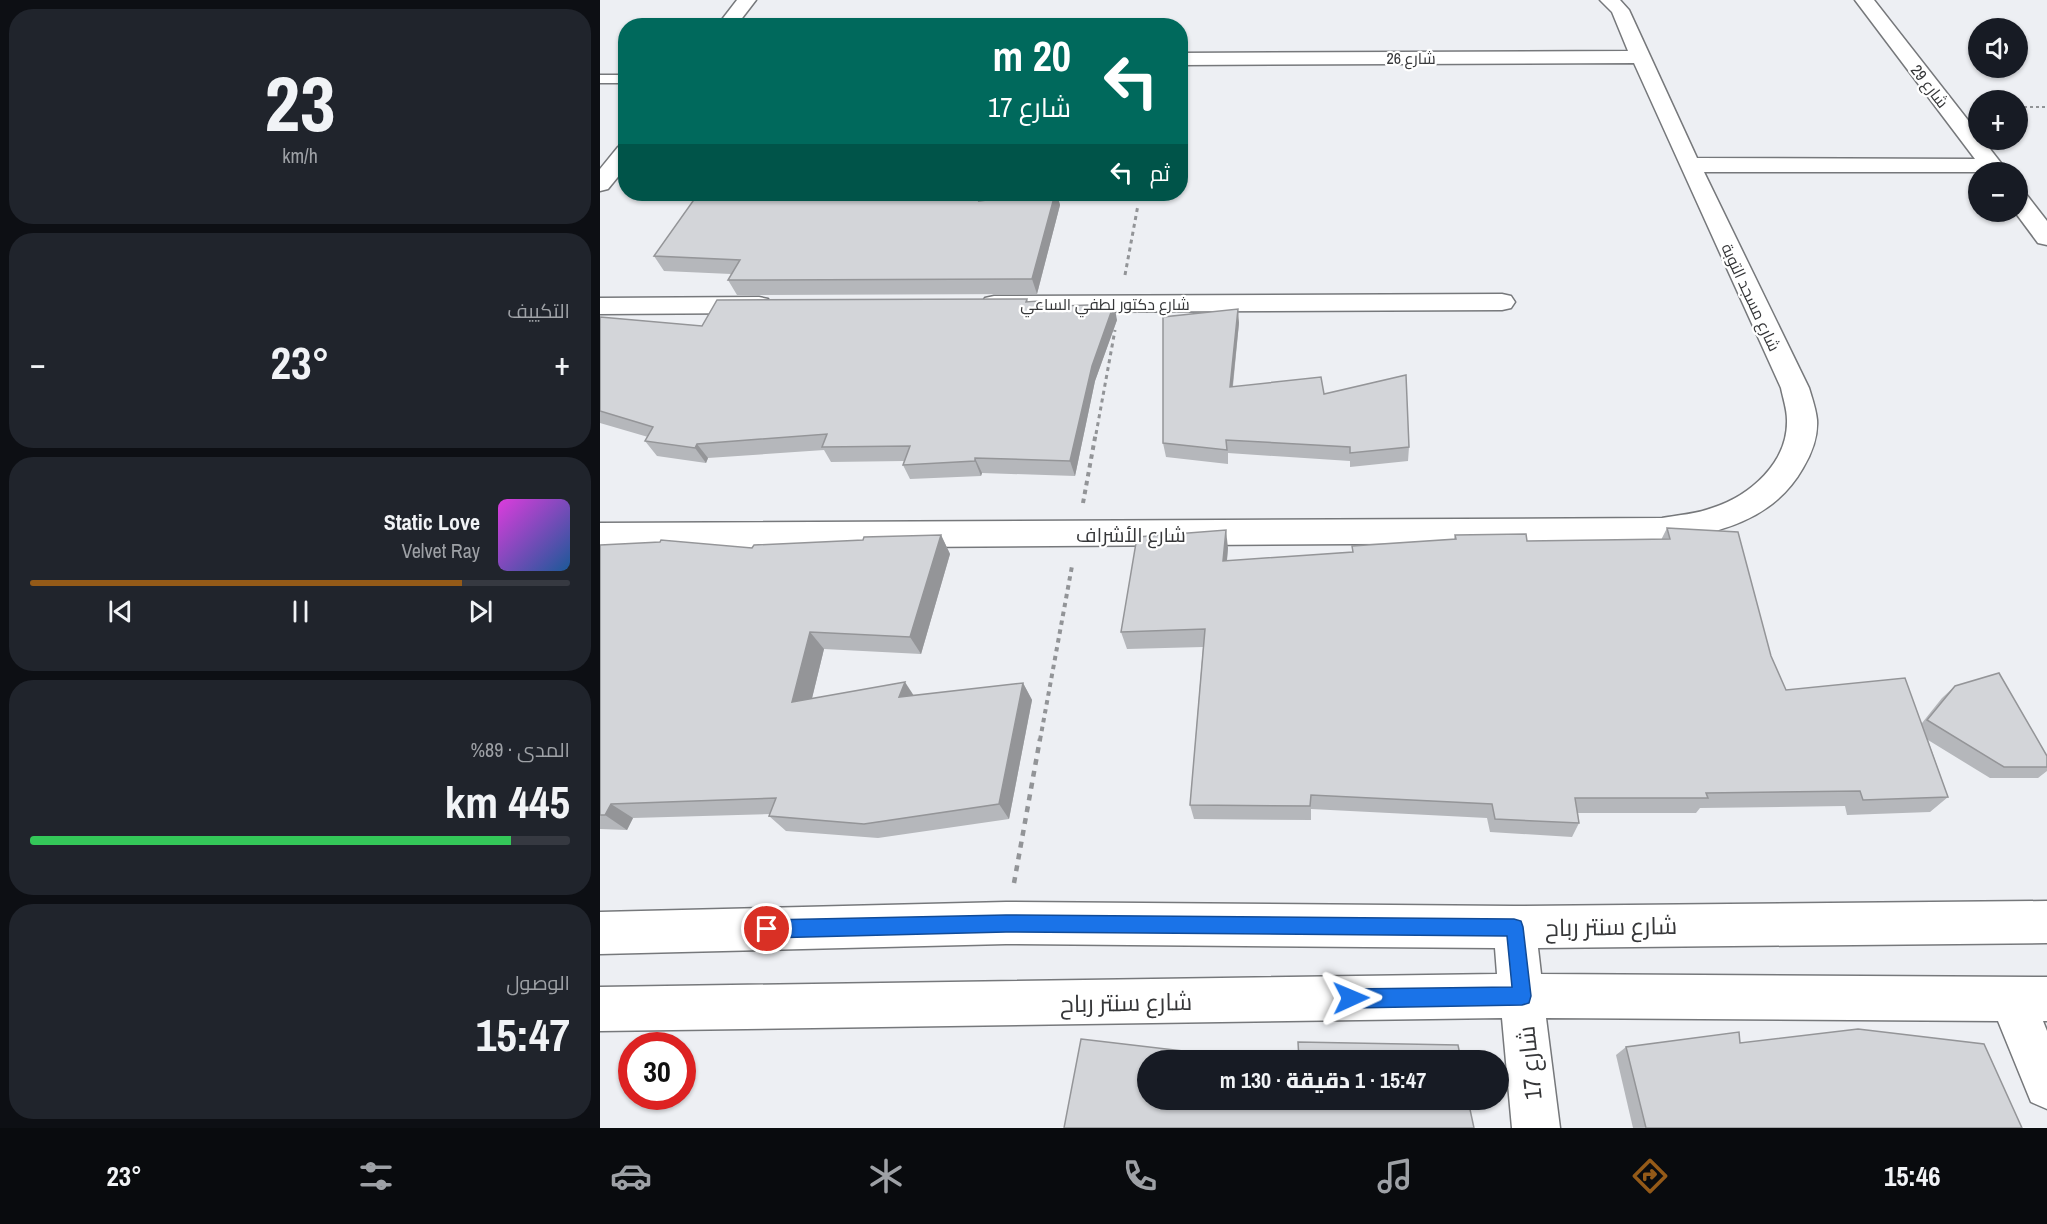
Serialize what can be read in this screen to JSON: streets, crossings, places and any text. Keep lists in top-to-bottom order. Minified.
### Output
{"streets":{"street":["شارع 26","شارع 29","شارع مسجد التوبة","شارع دكتور لطفي الساعي","شارع الأشراف","شارع سنتر رباح","شارع 17"]},"crossings":[["شارع 26","شارع مسجد التوبة"],["شارع مسجد التوبة","شارع الأشراف"],["شارع سنتر رباح","شارع 17"]],"page":{"tile":[["23","km/h"],"التكييف",["المدى · 89%","445 km"],["الوصول","15:47"]],"map_buttons":["+","−"],"turn":["20 m","شارع 17"],"then":"ثم","heat":["−","23°","+"],"song":["Static Love","Velvet Ray"],"limit":"30","trip":"15:47 · 1 دقيقة · 130 m","tabs":["15:46","23°"]}}
